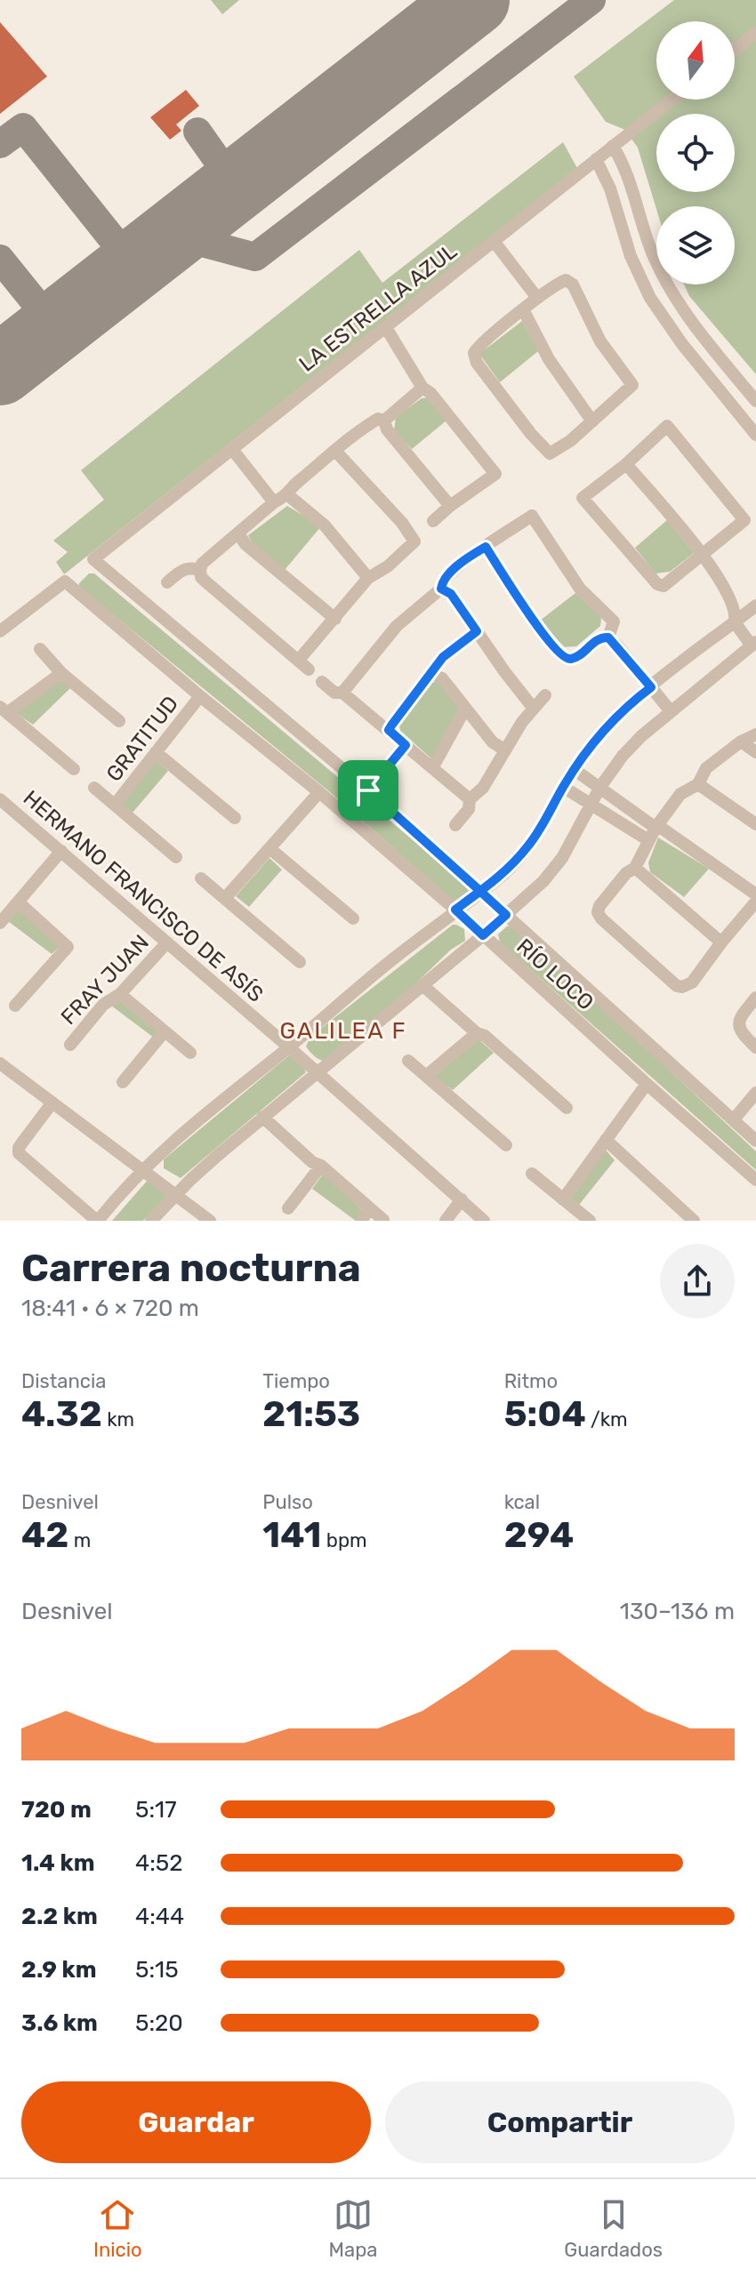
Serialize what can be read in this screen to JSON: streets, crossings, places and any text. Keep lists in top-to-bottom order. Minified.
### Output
{"streets":{"street":["LA ESTRELLA AZUL","GRATITUD","HERMANO FRANCISCO DE ASÍS","RÍO LOCO","FRAY JUAN"]},"crossings":[["LA ESTRELLA AZUL","RÍO LOCO"],["GRATITUD","RÍO LOCO"],["HERMANO FRANCISCO DE ASÍS","FRAY JUAN"]],"districts":["GALILEA F"],"north":"top","page":{"heading":["Carrera nocturna","18:41 · 6 × 720 m"],"stats":[["Distancia","4.32 km"],["Tiempo","21:53"],["Ritmo","5:04 /km"],["Desnivel","42 m"],["Pulso","141 bpm"],["kcal","294"]],"chart":["Desnivel","130–136 m"],"list":[{"name":"720 m","note":"5:17"},{"name":"1.4 km","note":"4:52"},{"name":"2.2 km","note":"4:44"},{"name":"2.9 km","note":"5:15"},{"name":"3.6 km","note":"5:20"}],"buttons":["Guardar","Compartir"],"tabs":["Inicio","Mapa","Guardados"]}}
